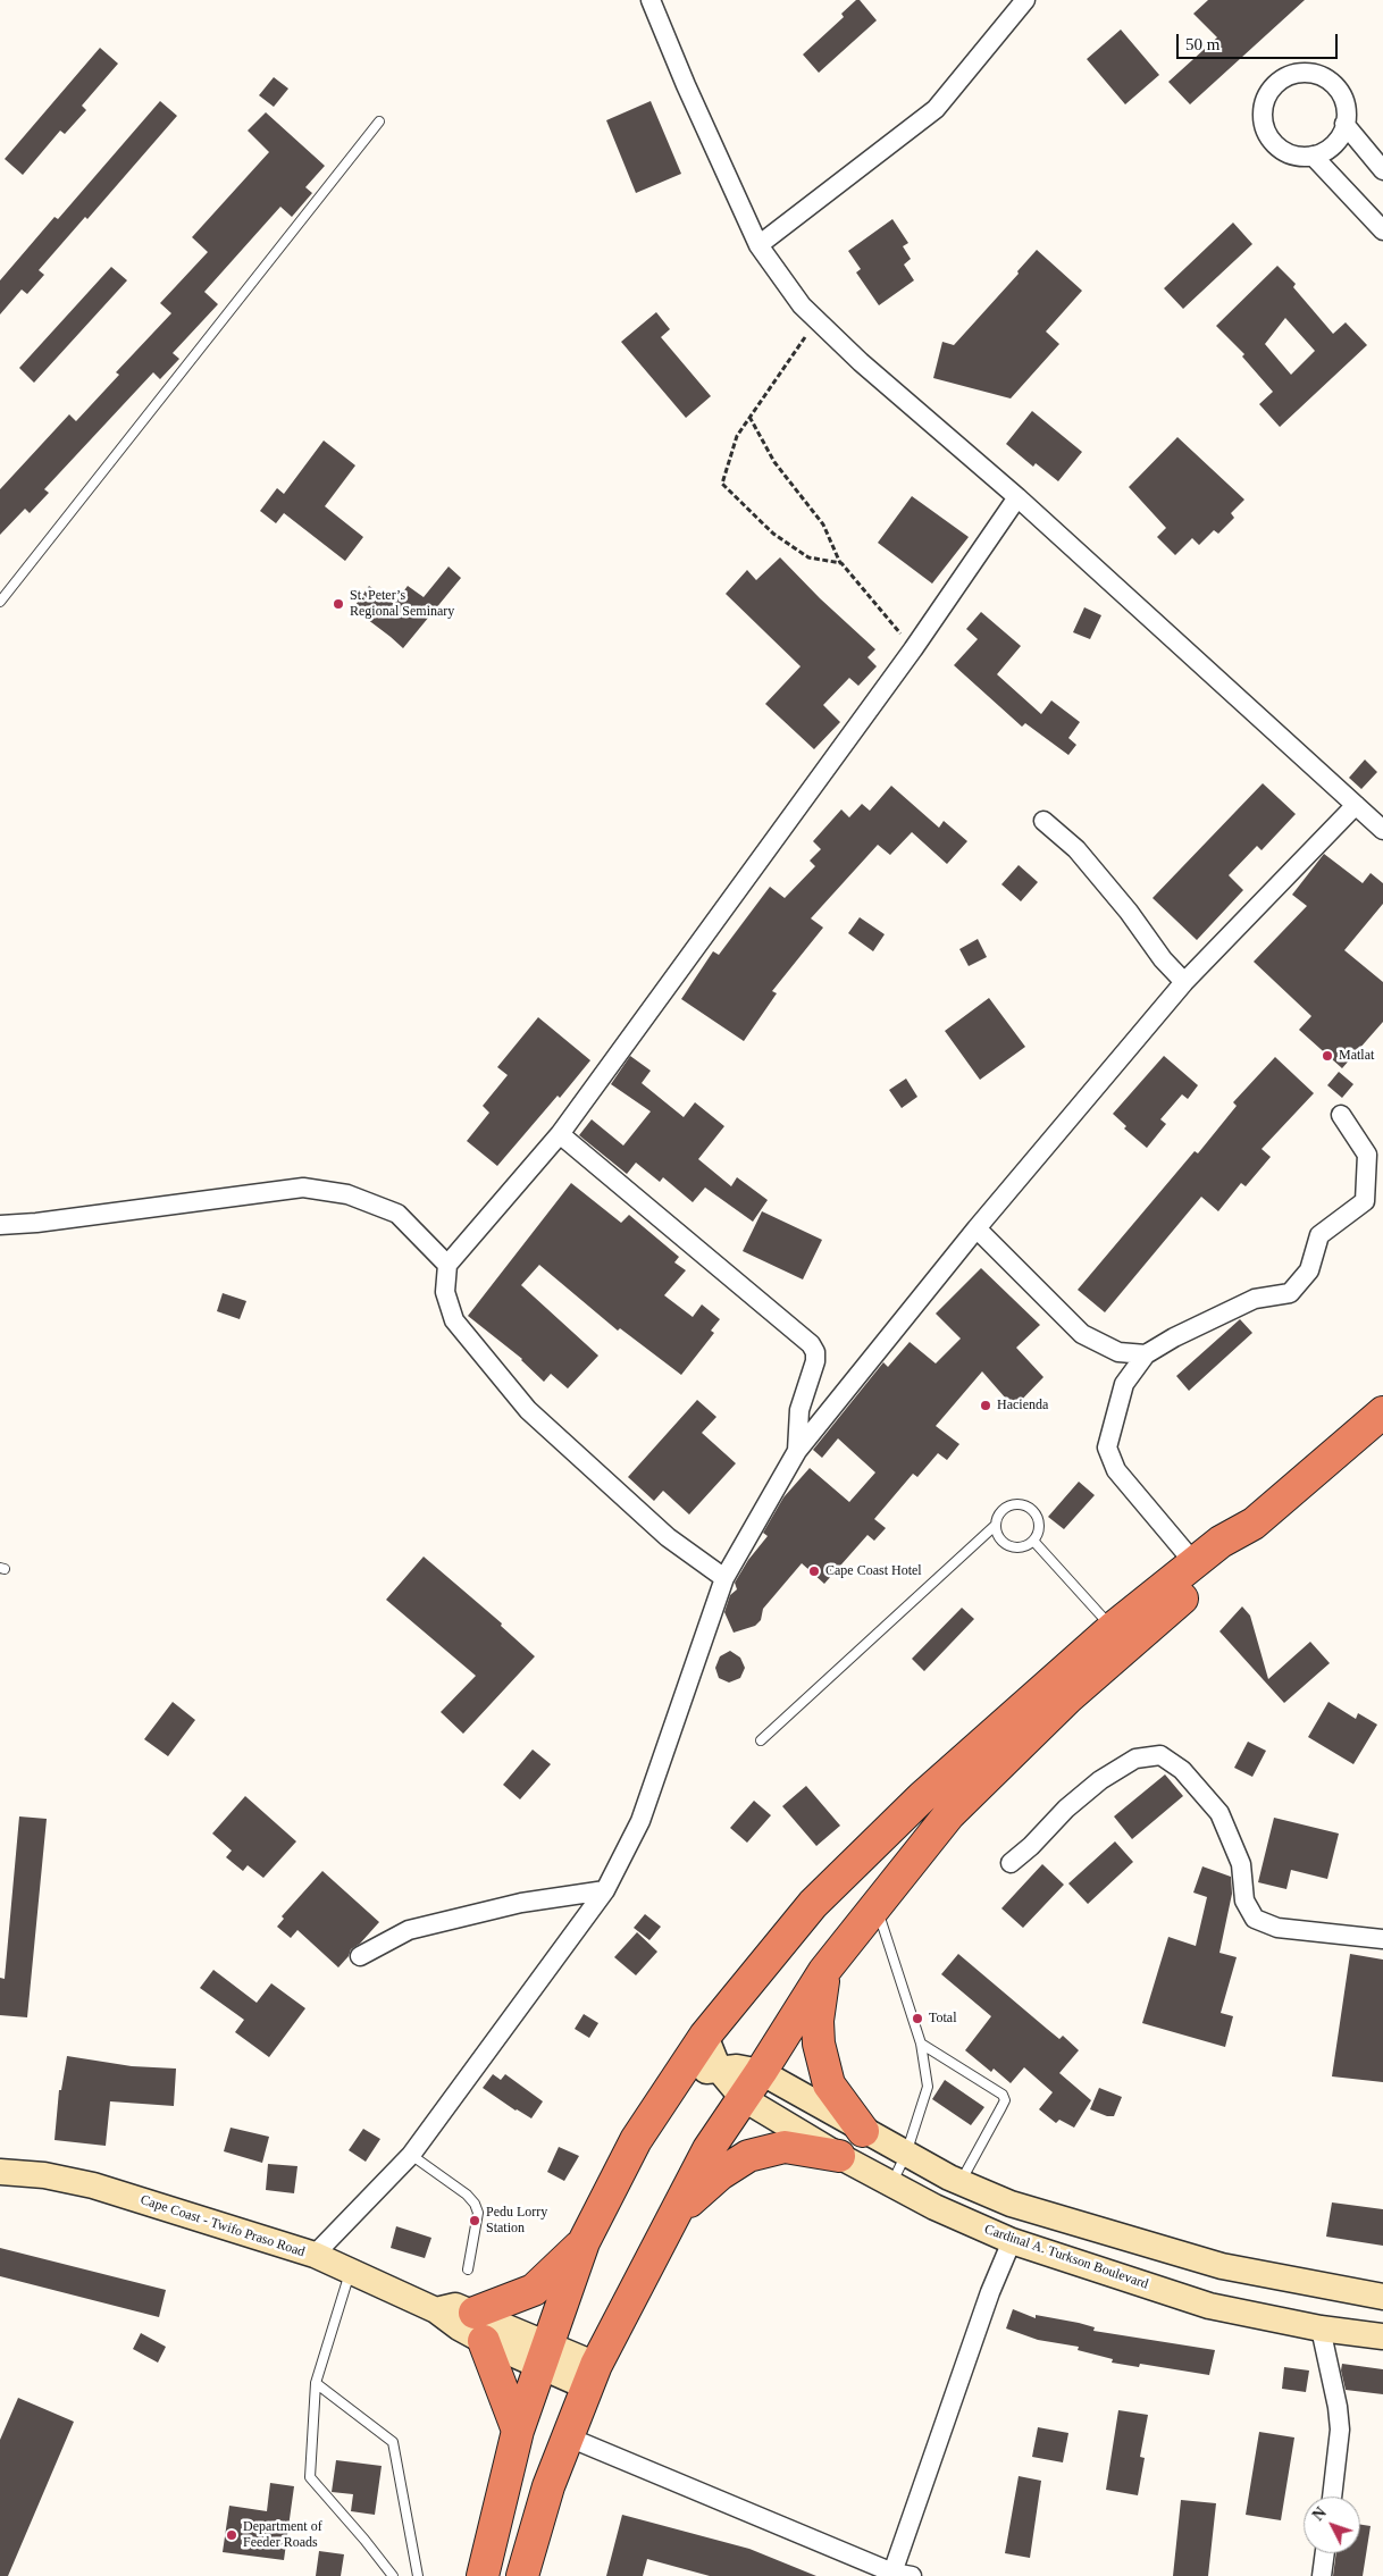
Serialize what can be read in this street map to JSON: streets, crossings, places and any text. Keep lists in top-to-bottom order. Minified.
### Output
{"streets":{"street":["Cape Coast - Twifo Praso Road","Cardinal A. Turkson Boulevard"]},"places":["St. Peter’s Regional Seminary","Matlat","Hacienda","Cape Coast Hotel","Total","Pedu Lorry Station","Department of Feeder Roads"],"scale_bar":"50 m","north":"top left"}
